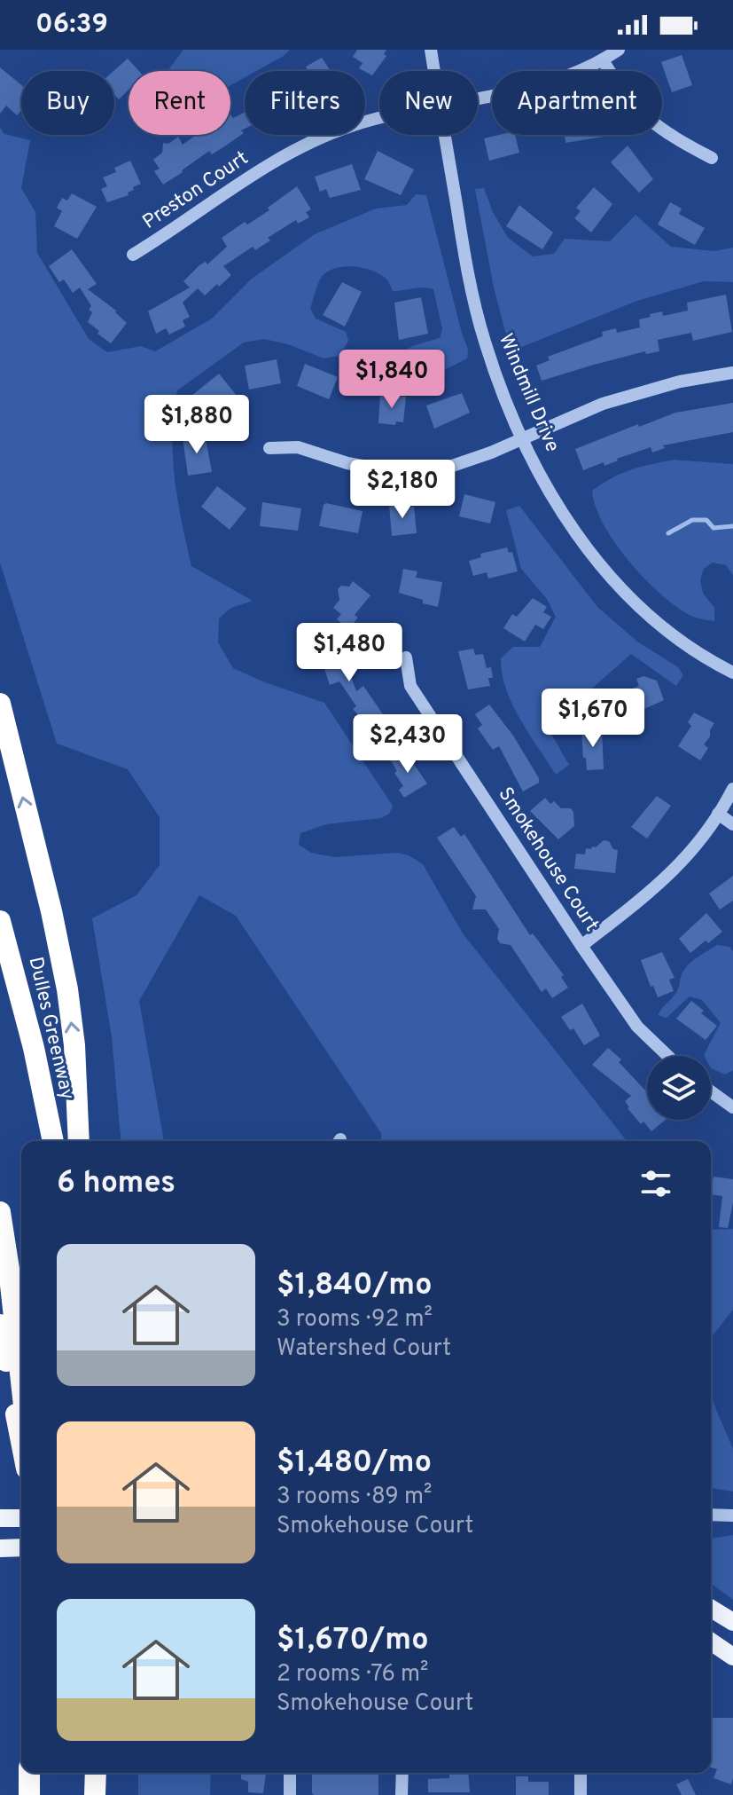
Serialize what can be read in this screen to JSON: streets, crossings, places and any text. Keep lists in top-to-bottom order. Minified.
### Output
{"streets":{"highway":["Dulles Greenway"],"street":["Preston Court","Windmill Drive","Smokehouse Court"]},"page":{"status":"06:39","chip":["Buy","Rent","Filters","New","Apartment"],"price":["$1,840","$1,880","$2,180","$1,480","$1,670","$2,430"],"heading":"6 homes","list":[{"name":"$1,840/mo","note":"3 rooms · 92 m² · Watershed Court"},{"name":"$1,480/mo","note":"3 rooms · 89 m² · Smokehouse Court"},{"name":"$1,670/mo","note":"2 rooms · 76 m² · Smokehouse Court"}]}}
